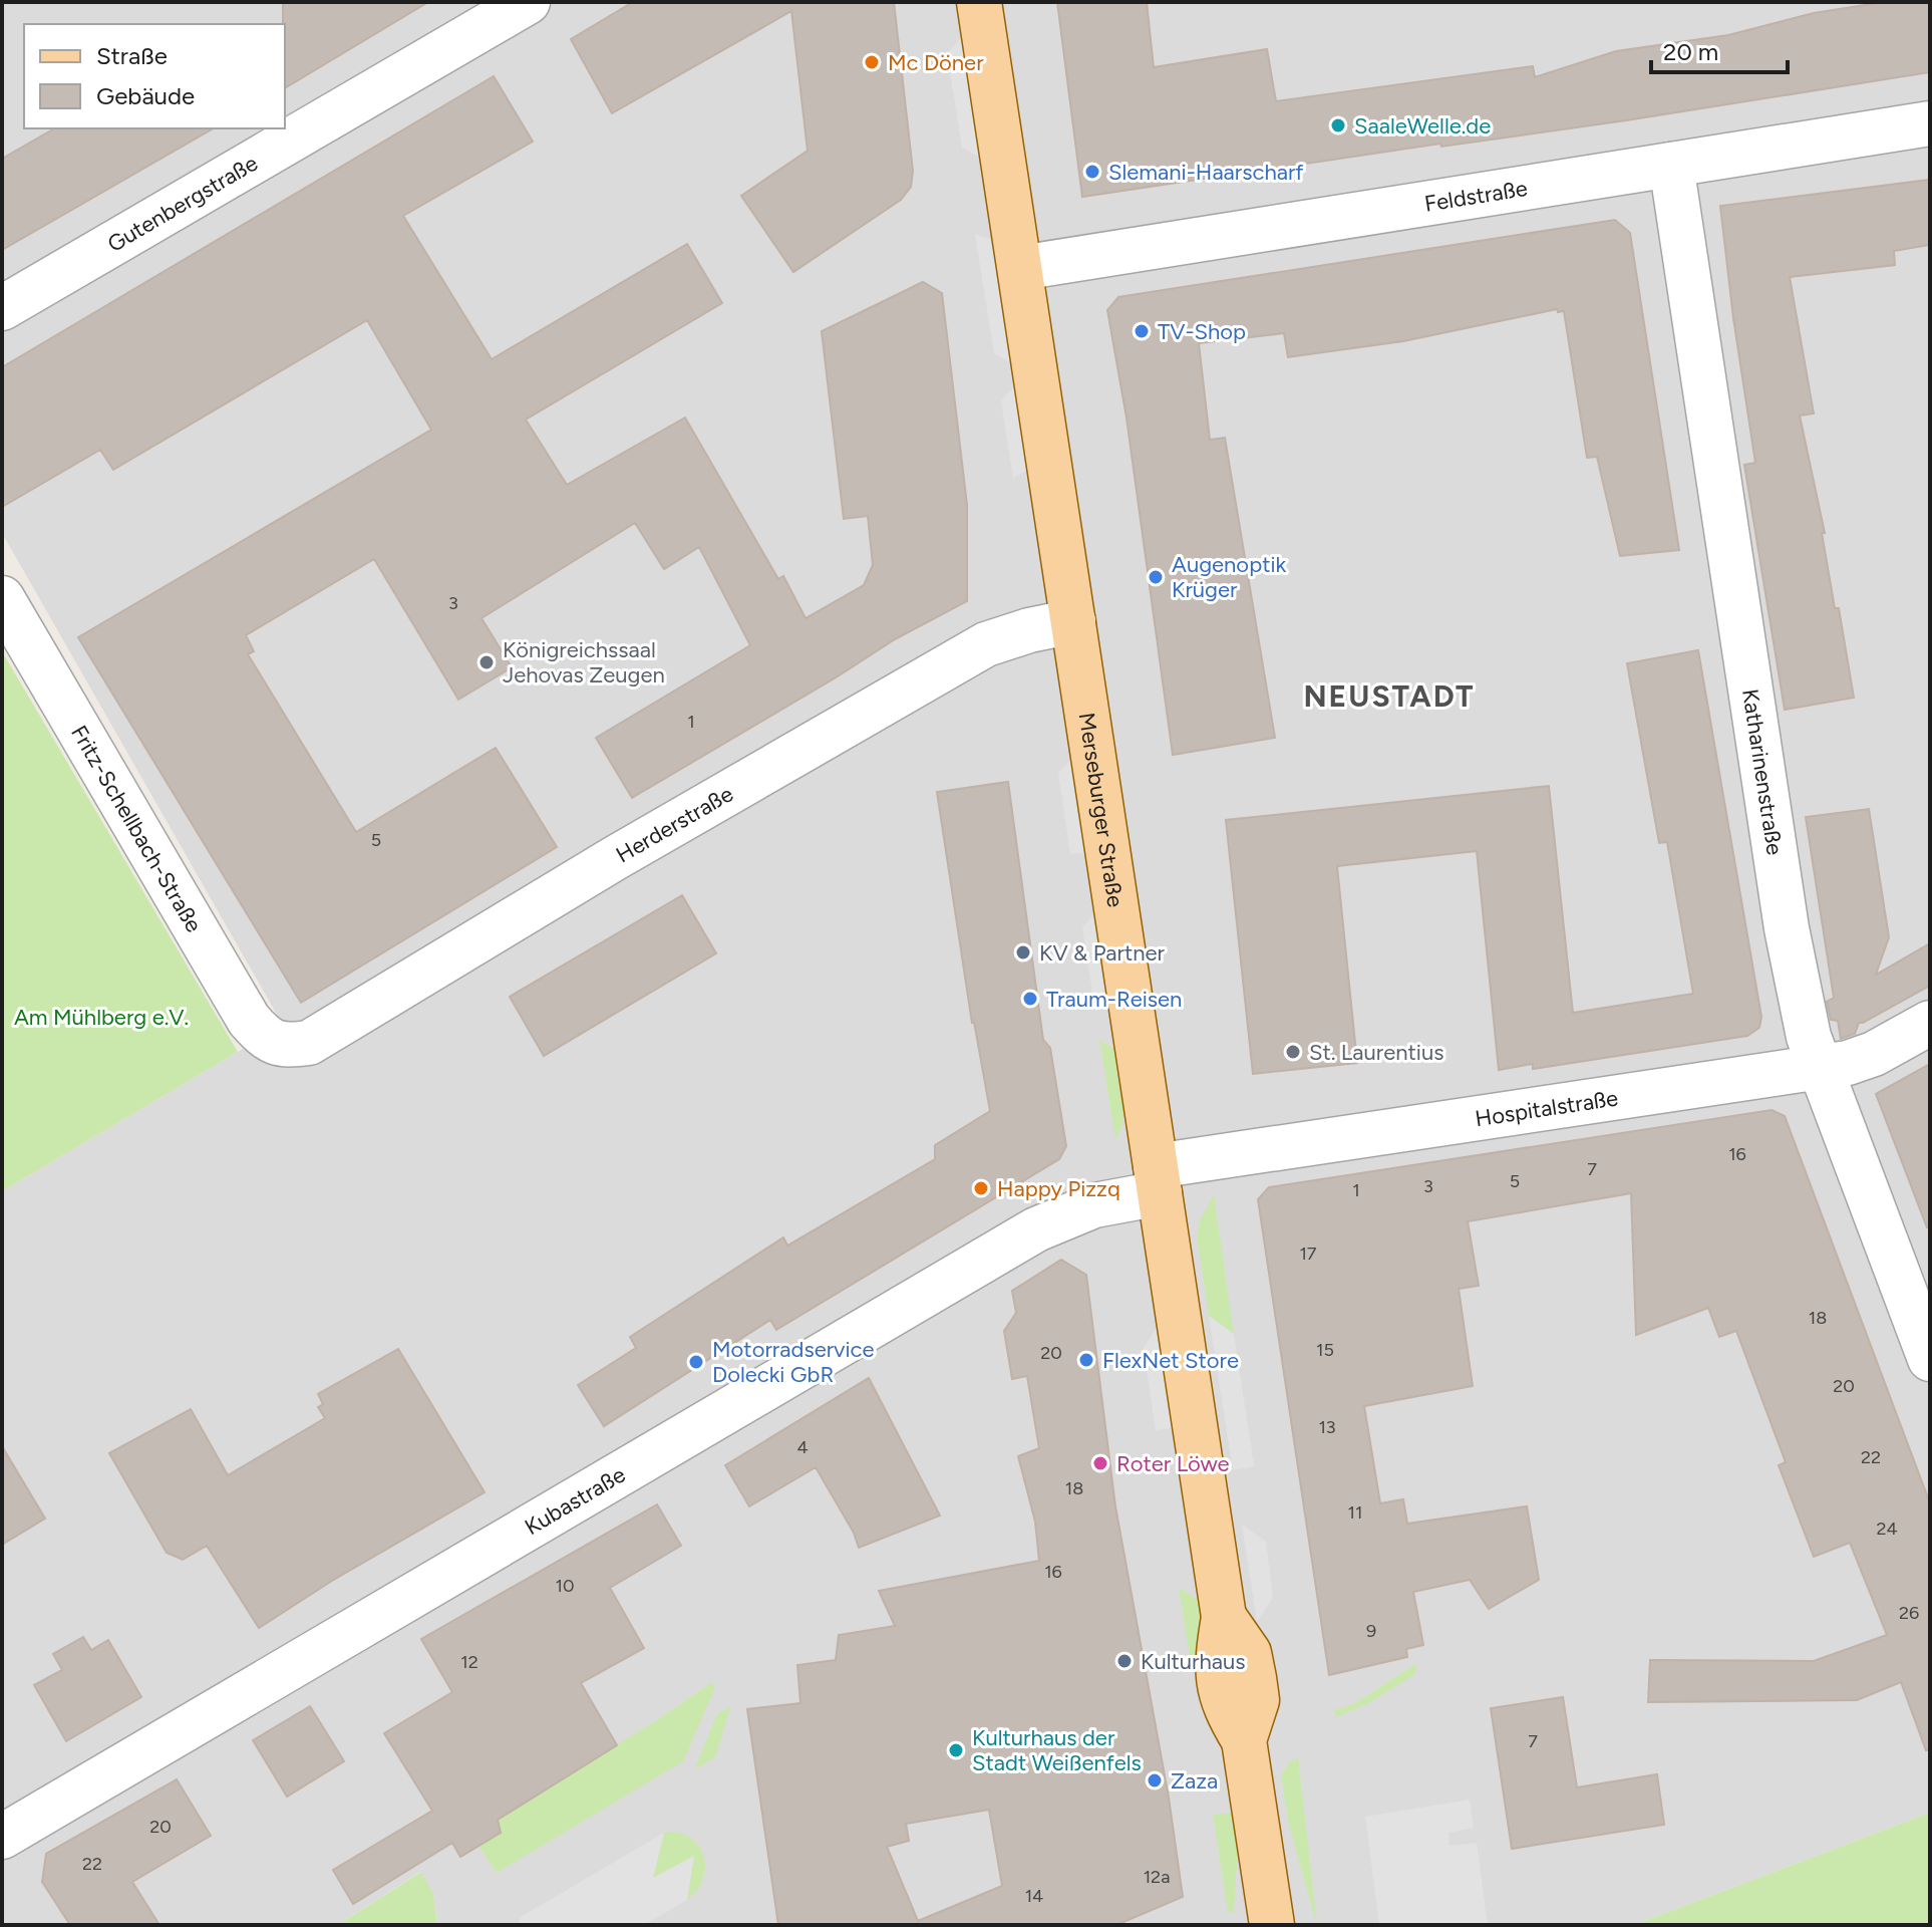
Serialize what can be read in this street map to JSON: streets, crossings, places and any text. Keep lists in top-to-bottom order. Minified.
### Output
{"streets":{"main road":["Merseburger Straße"],"street":["Feldstraße","Gutenbergstraße","Katharinenstraße","Herderstraße","Fritz-Schellbach-Straße","Hospitalstraße","Kubastraße"]},"crossings":[["Feldstraße","Katharinenstraße"],["Feldstraße","Merseburger Straße"],["Katharinenstraße","Hospitalstraße"],["Merseburger Straße","Herderstraße"],["Merseburger Straße","Hospitalstraße"],["Merseburger Straße","Kubastraße"],["Herderstraße","Fritz-Schellbach-Straße"],["Hospitalstraße","Kubastraße"]],"districts":["NEUSTADT"],"parks":["Am Mühlberg e.V."],"places":["Mc Döner","SaaleWelle.de","Slemani-Haarscharf","TV-Shop","Augenoptik Krüger","Königreichssaal Jehovas Zeugen","KV & Partner","Traum-Reisen","St. Laurentius","Happy Pizzq","FlexNet Store","Motorradservice Dolecki GbR","Roter Löwe","Kulturhaus","Kulturhaus der Stadt Weißenfels","Zaza"],"house_numbers":["3","1","5","16","7","5","3","1","17","18","15","20","20","13","4","22","18","11","24","16","10","26","9","12","7","20","22","12a","14"],"legend":["Straße","Gebäude"],"scale_bar":"20 m"}
